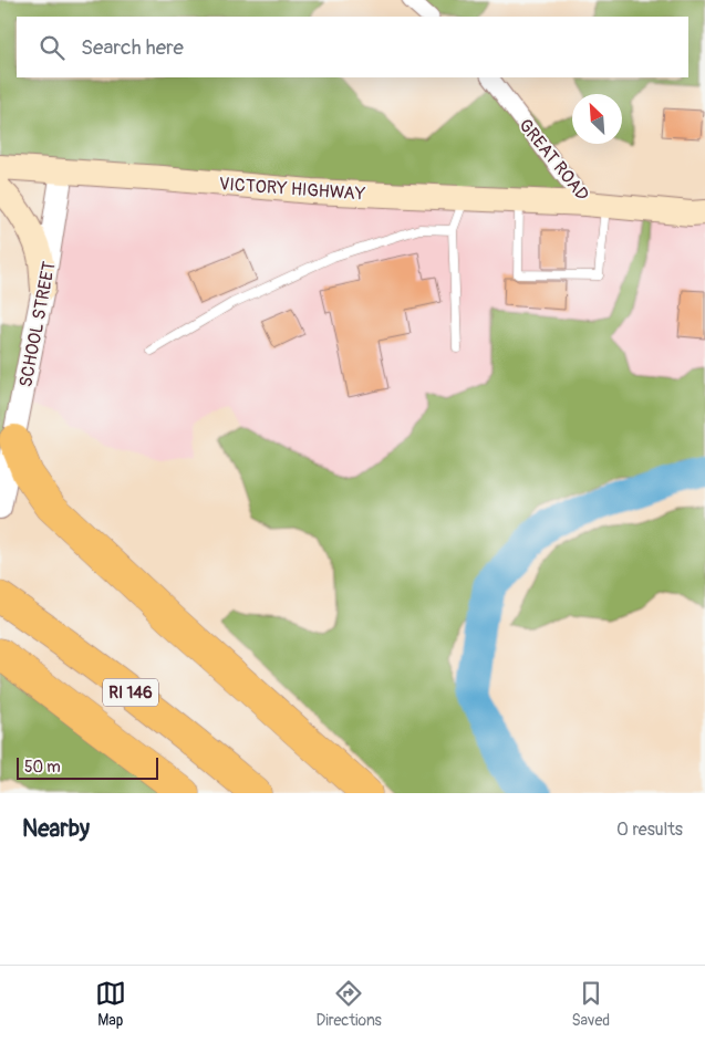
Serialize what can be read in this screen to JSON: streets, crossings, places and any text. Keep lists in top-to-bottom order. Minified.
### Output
{"streets":{"highway":["RI 146"],"main road":["GREAT ROAD","VICTORY HIGHWAY"],"street":["SCHOOL STREET"]},"crossings":[["GREAT ROAD","VICTORY HIGHWAY"],["VICTORY HIGHWAY","SCHOOL STREET"]],"scale_bar":"50 m","north":"top left","page":{"search":"Search here","scale":"50 m","heading":["Nearby","0 results"],"nav":["Map","Directions","Saved"]}}
